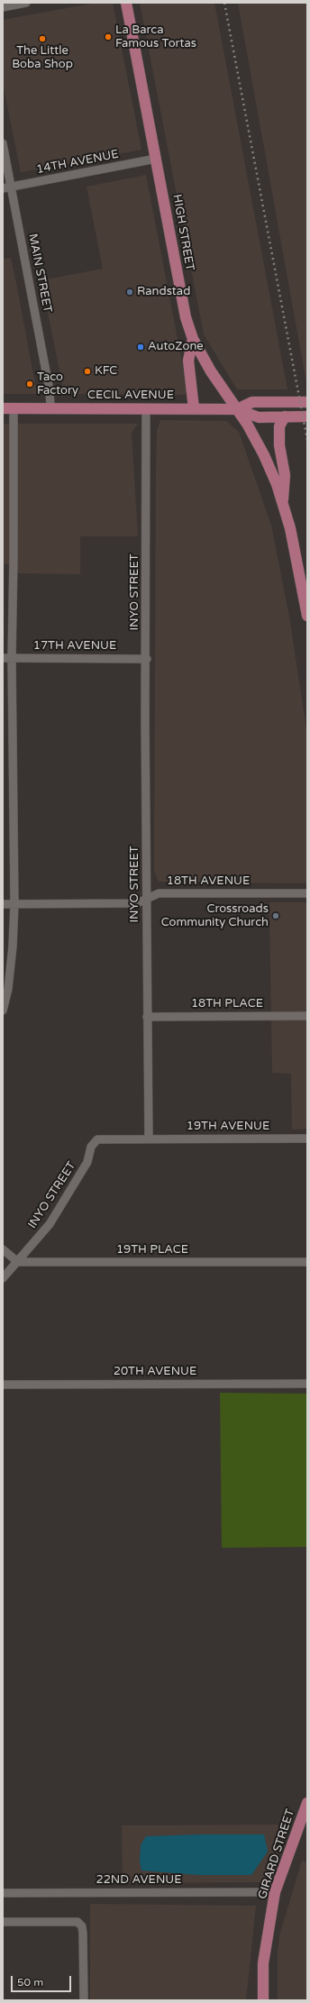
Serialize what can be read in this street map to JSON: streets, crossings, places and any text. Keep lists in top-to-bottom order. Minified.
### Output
{"streets":{"main road":["HIGH STREET","CECIL AVENUE","GIRARD STREET"],"street":["14TH AVENUE","MAIN STREET","INYO STREET","17TH AVENUE","18TH AVENUE","18TH PLACE","19TH AVENUE","19TH PLACE","20TH AVENUE","22ND AVENUE"]},"crossings":[["14TH AVENUE","HIGH STREET"],["14TH AVENUE","MAIN STREET"],["HIGH STREET","CECIL AVENUE"],["MAIN STREET","CECIL AVENUE"],["CECIL AVENUE","INYO STREET"],["INYO STREET","17TH AVENUE"],["INYO STREET","18TH AVENUE"],["INYO STREET","18TH PLACE"],["INYO STREET","19TH AVENUE"],["INYO STREET","19TH PLACE"],["GIRARD STREET","22ND AVENUE"]],"places":["La Barca Famous Tortas","The Little Boba Shop","Randstad","AutoZone","KFC","Taco Factory","Crossroads Community Church"],"scale_bar":"50 m"}
